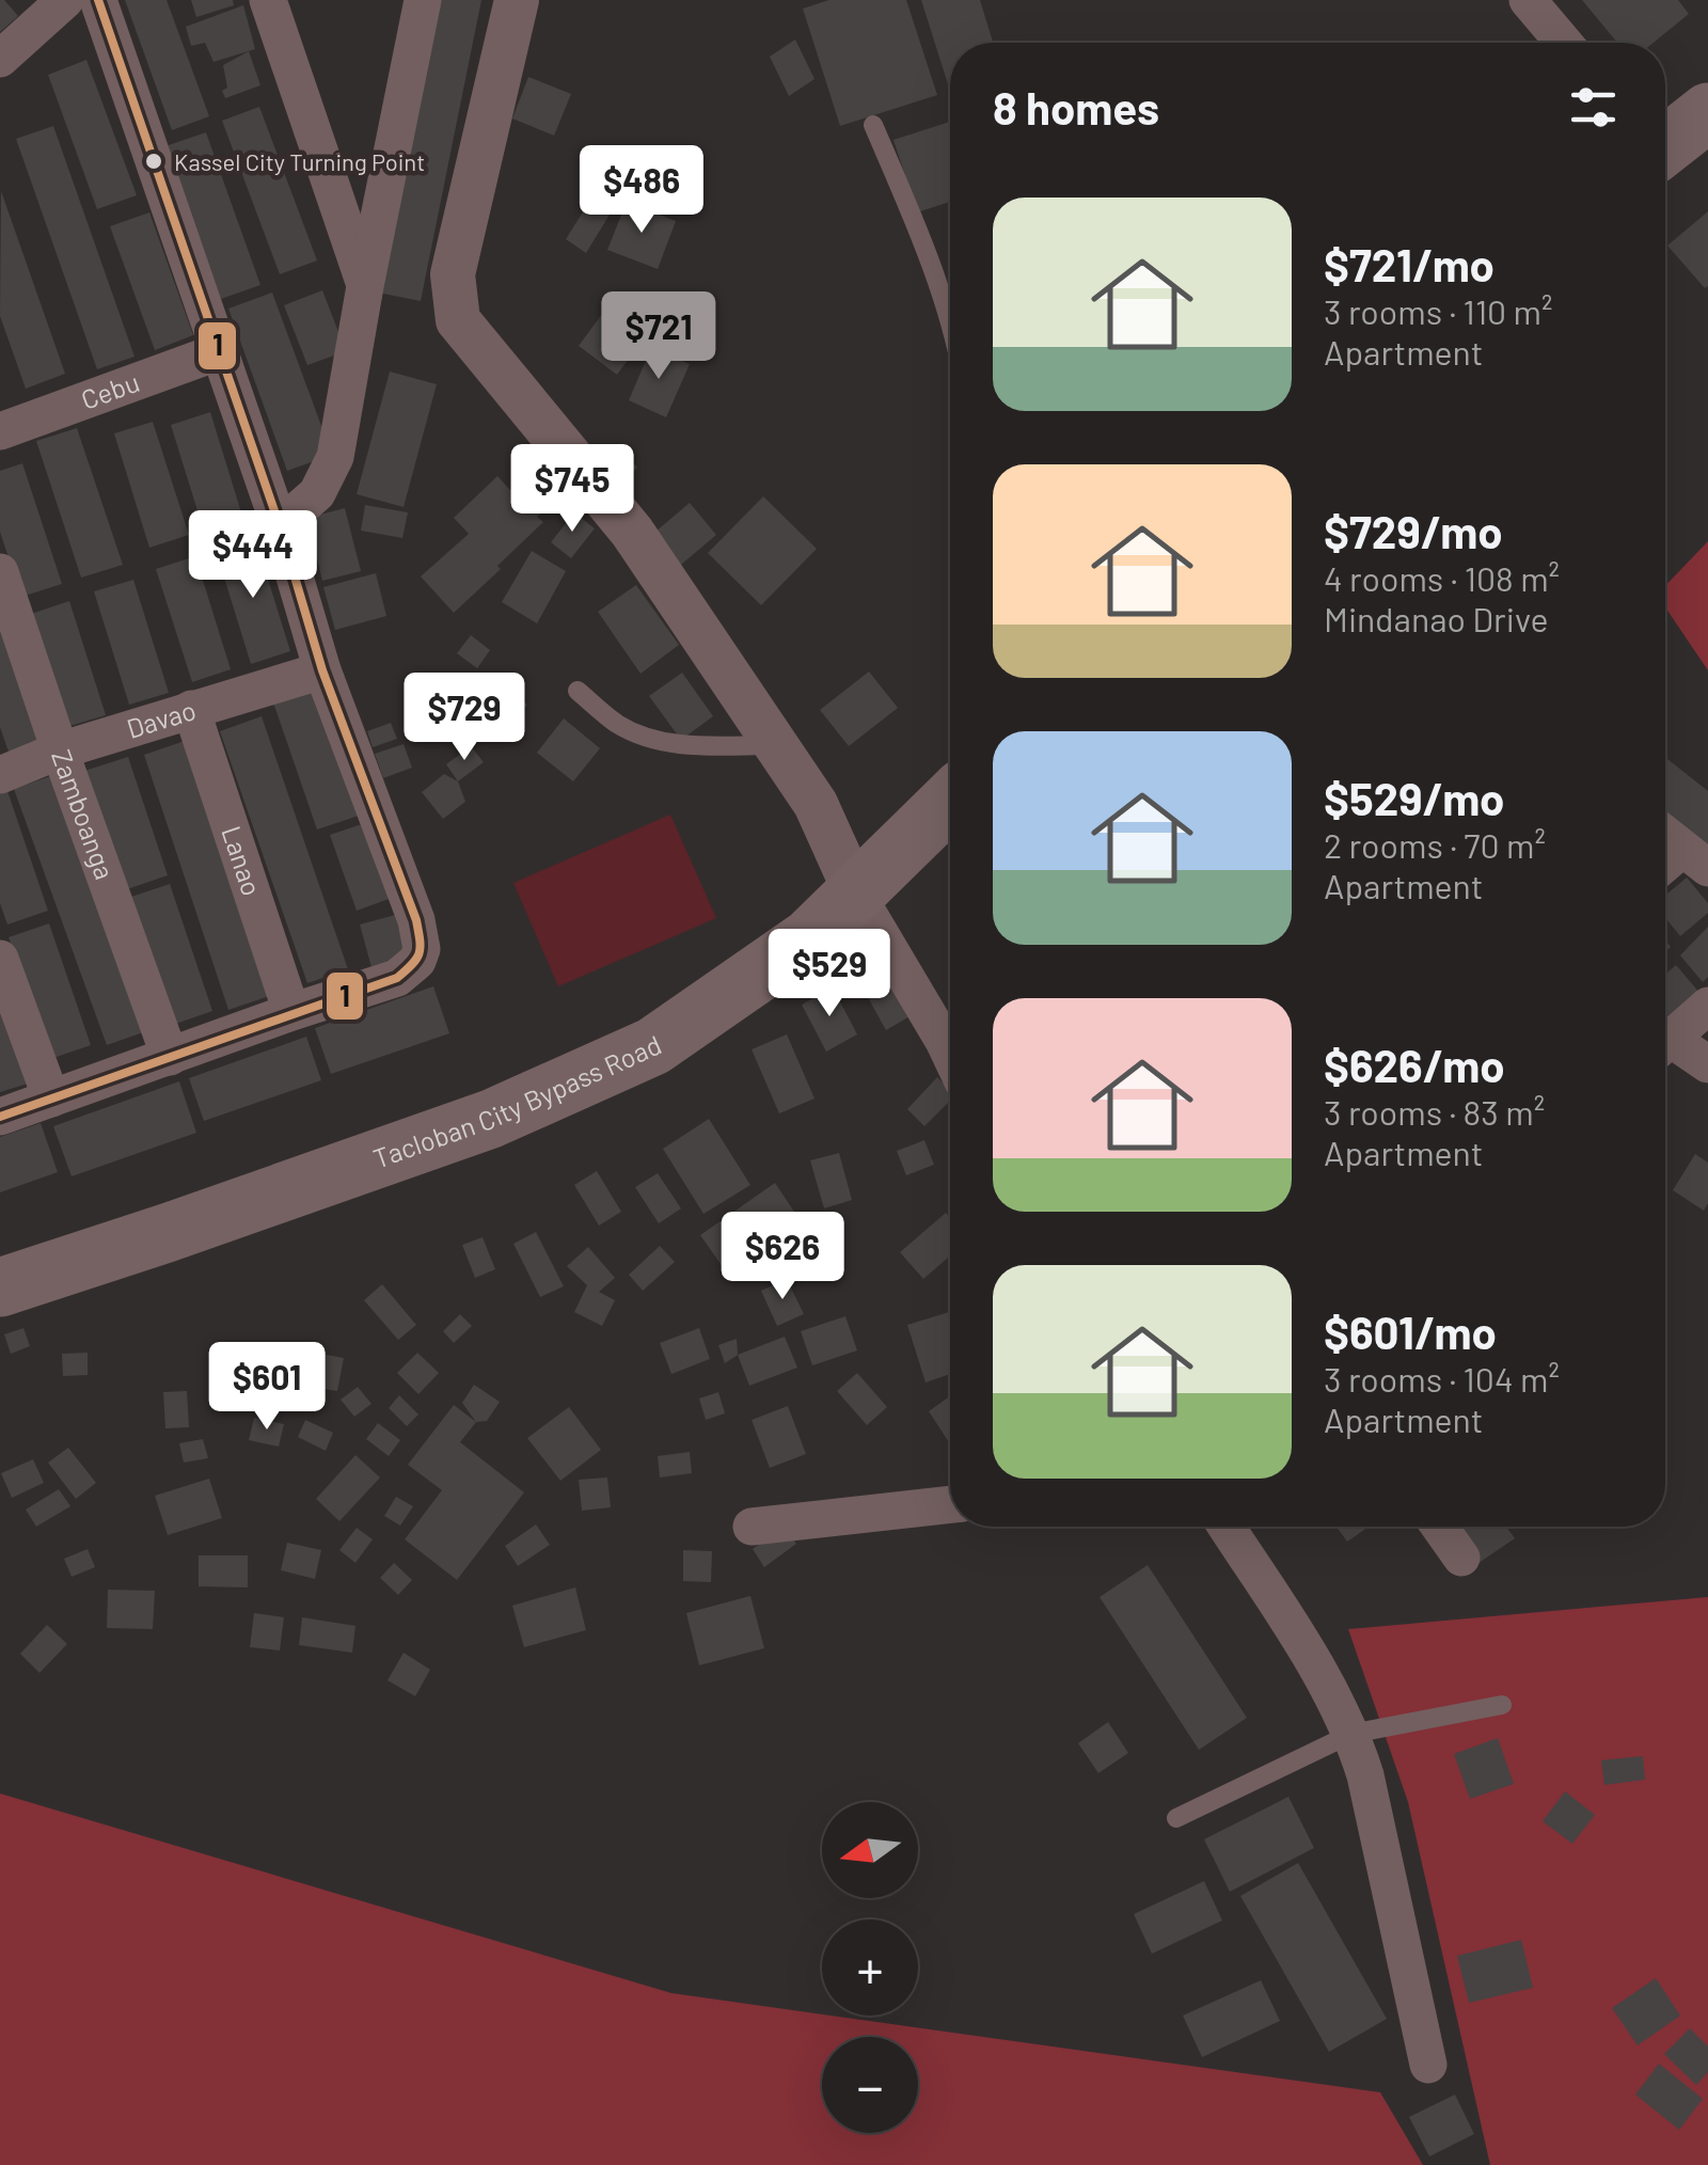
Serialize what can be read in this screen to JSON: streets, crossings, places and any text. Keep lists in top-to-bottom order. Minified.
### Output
{"streets":{"highway":["Tacloban City Bypass Road"],"street":["Cebu","Davao","Zamboanga","Lanao"]},"crossings":[["Davao","Zamboanga"],["Davao","Lanao"]],"places":["Kassel City Turning Point"],"lines":["transit line 1"],"north":"left","page":{"heading":"8 homes","price":["$486","$721","$745","$444","$729","$529","$626","$601"],"list":[{"name":"$721/mo","note":"3 rooms · 110 m² · Apartment"},{"name":"$729/mo","note":"4 rooms · 108 m² · Mindanao Drive"},{"name":"$529/mo","note":"2 rooms · 70 m² · Apartment"},{"name":"$626/mo","note":"3 rooms · 83 m² · Apartment"},{"name":"$601/mo","note":"3 rooms · 104 m² · Apartment"}],"map_buttons":["+","−"]}}
